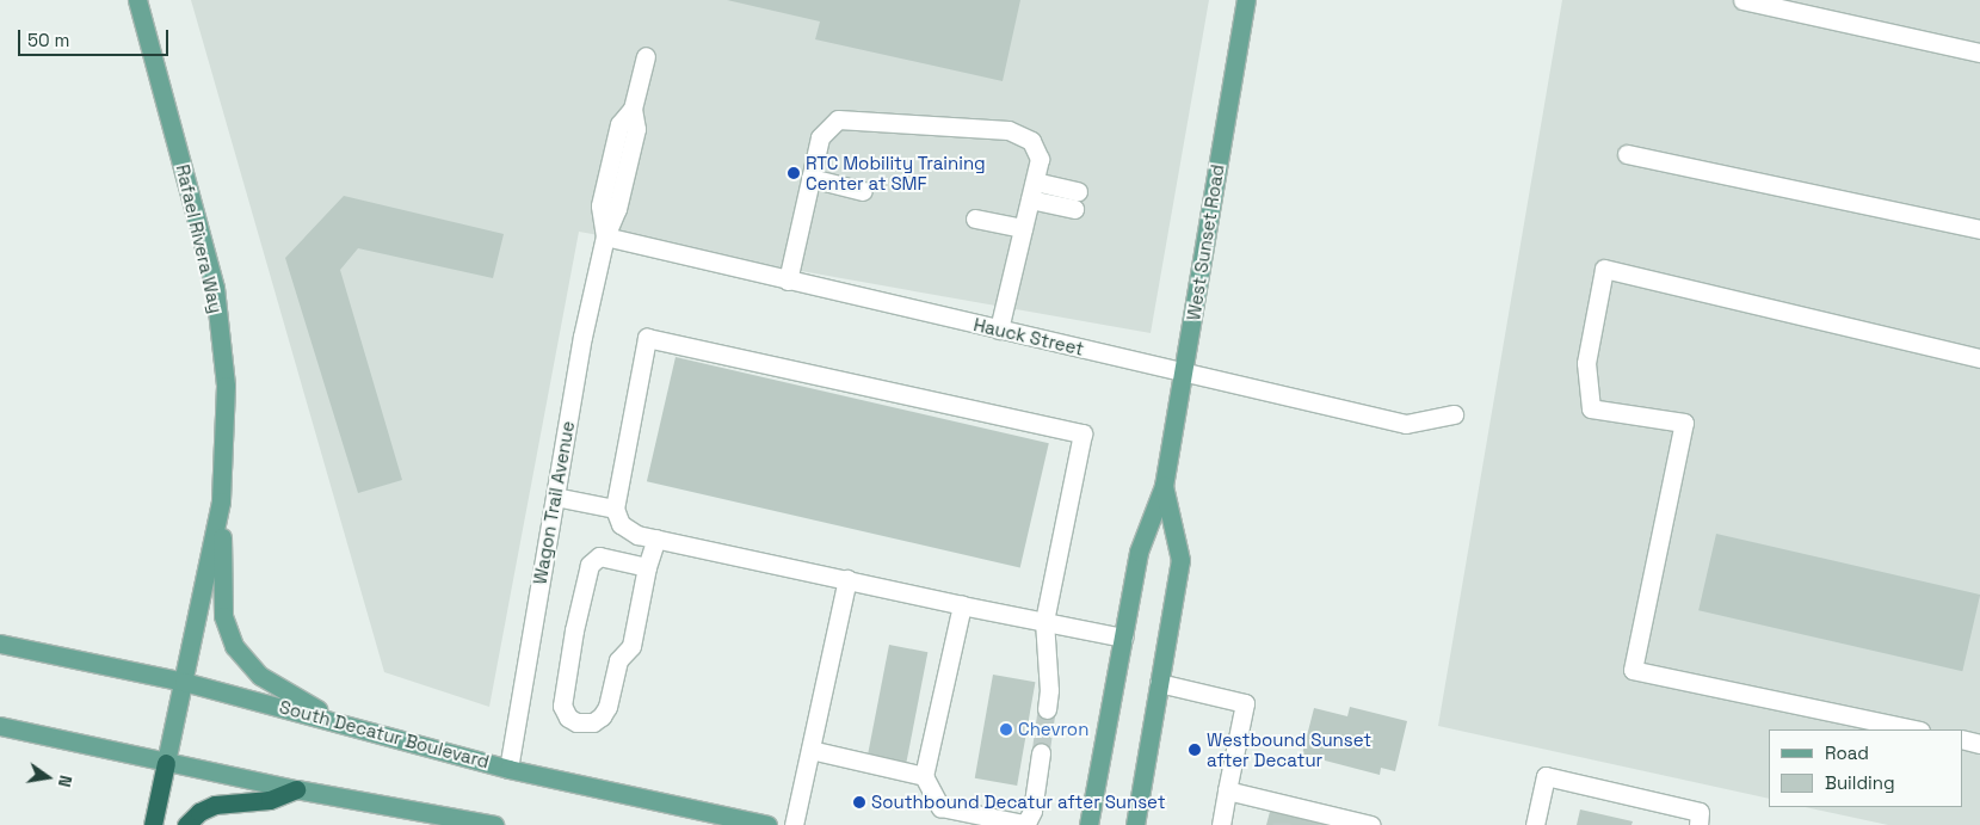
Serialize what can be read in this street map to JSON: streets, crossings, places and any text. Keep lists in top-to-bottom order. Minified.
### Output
{"streets":{"main road":["Rafael Rivera Way","West Sunset Road","South Decatur Boulevard"],"street":["Hauck Street","Wagon Trail Avenue"]},"crossings":[["Rafael Rivera Way","South Decatur Boulevard"],["West Sunset Road","Hauck Street"],["Hauck Street","Wagon Trail Avenue"],["Wagon Trail Avenue","South Decatur Boulevard"]],"places":["RTC Mobility Training Center at SMF","Chevron","Westbound Sunset after Decatur","Southbound Decatur after Sunset"],"legend":["Road","Building"],"scale_bar":"50 m","north":"right"}
